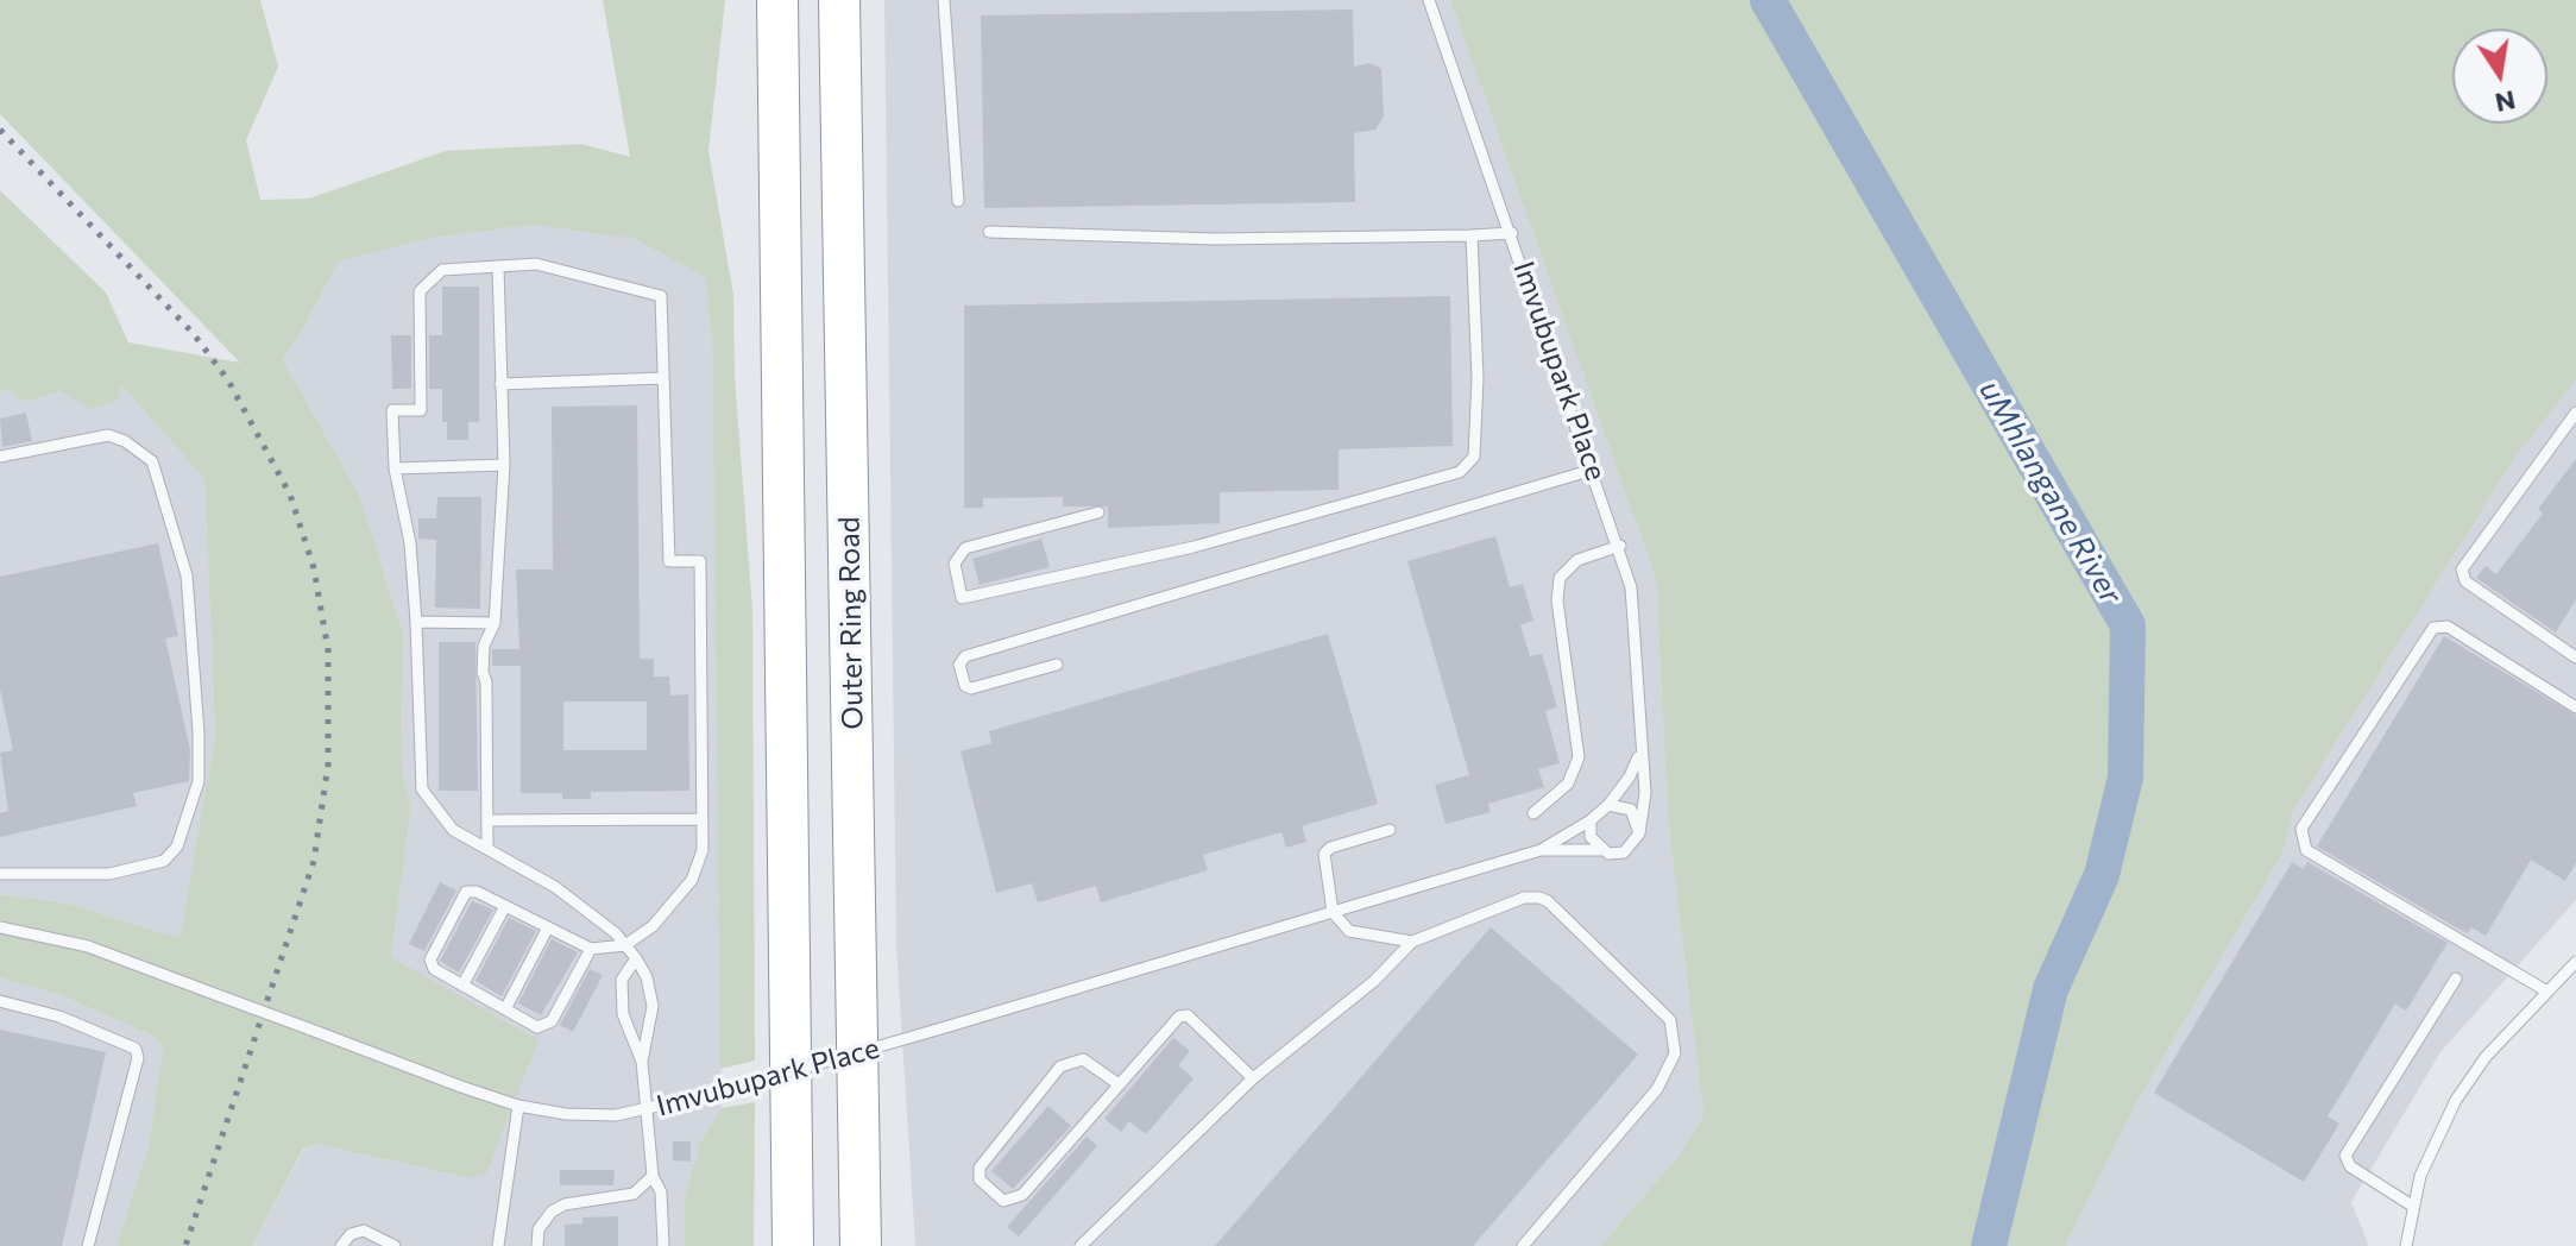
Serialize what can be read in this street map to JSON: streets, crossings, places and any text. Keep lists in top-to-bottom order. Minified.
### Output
{"streets":{"highway":["Outer Ring Road"],"lane":["Imvubupark Place"]},"water":["uMhlangane River"],"north":"bottom"}
